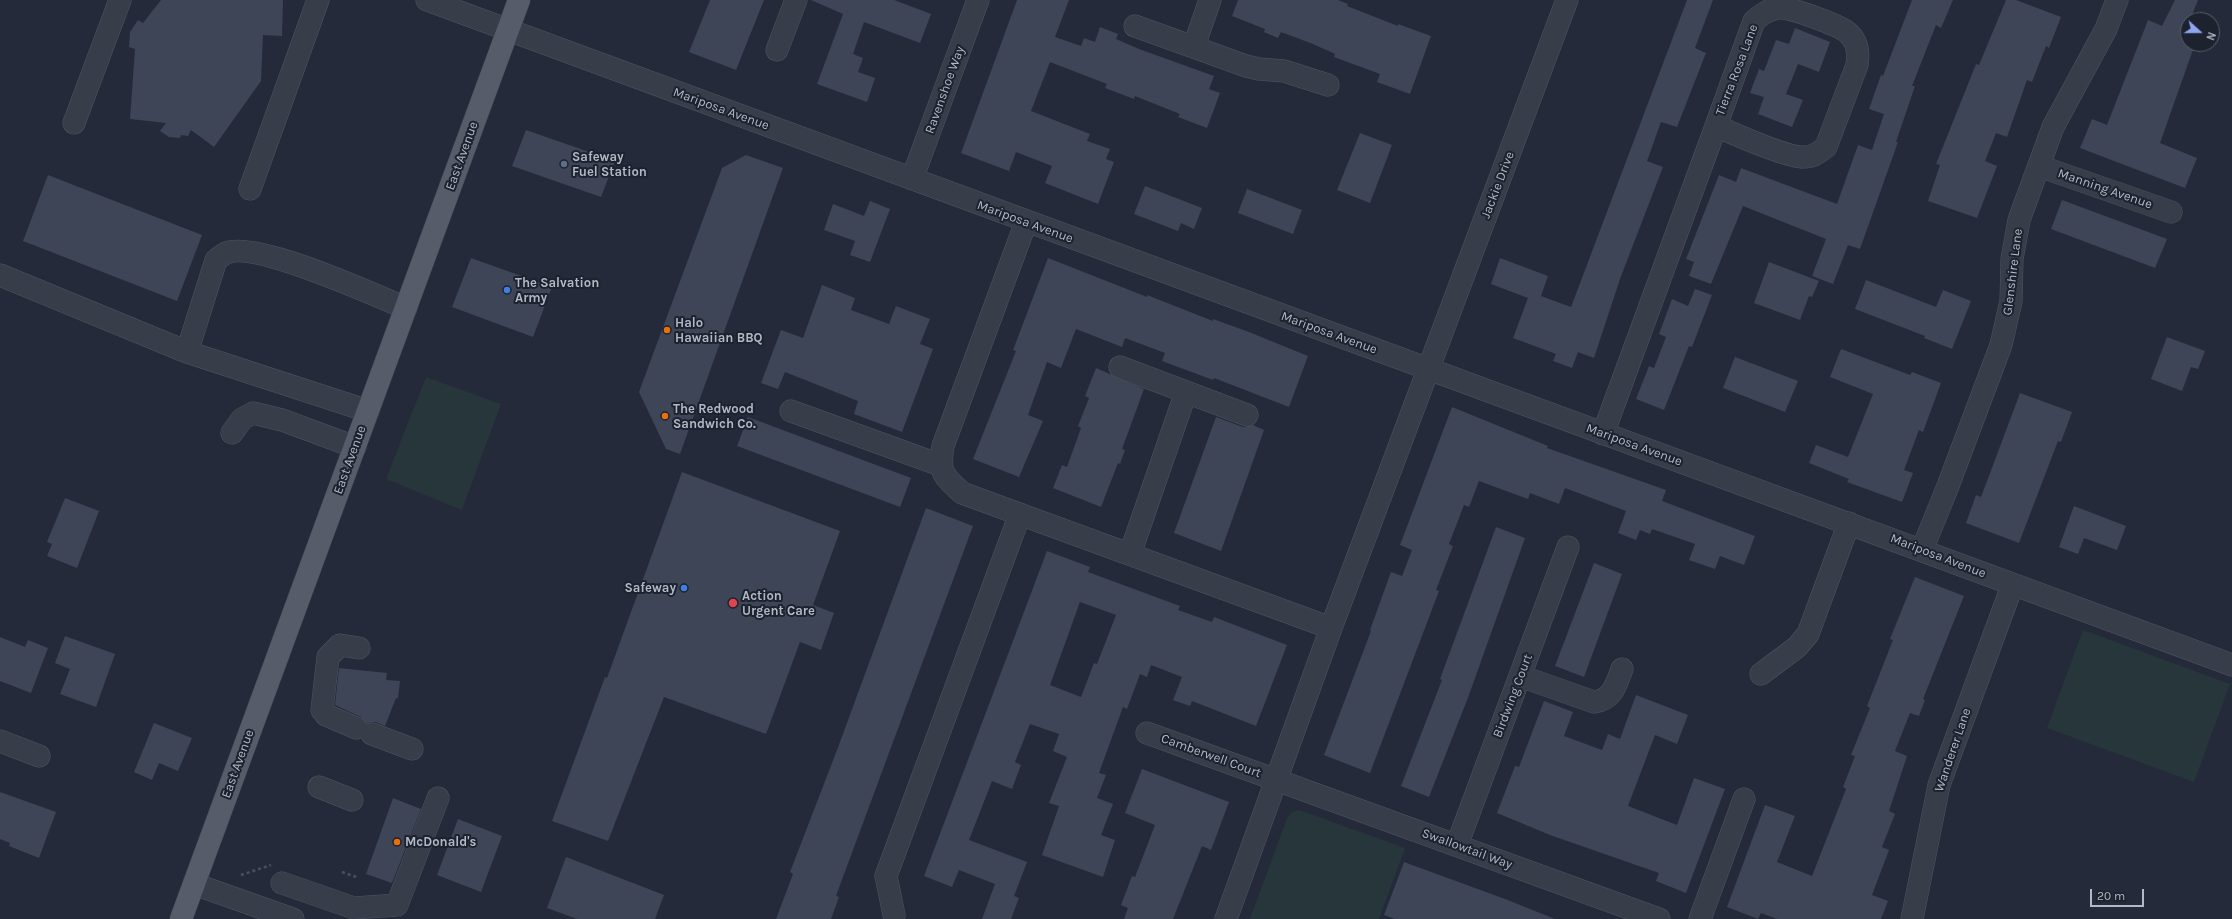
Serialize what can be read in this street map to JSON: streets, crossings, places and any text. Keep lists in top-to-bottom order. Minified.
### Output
{"streets":{"main road":["East Avenue"],"street":["Tierra Rosa Lane","Ravenshoe Way","Mariposa Avenue","Jackie Drive","Manning Avenue","Glenshire Lane","Birdwing Court","Wanderer Lane","Camberwell Court","Swallowtail Way"]},"crossings":[["Tierra Rosa Lane","Mariposa Avenue"],["Ravenshoe Way","Mariposa Avenue"],["Mariposa Avenue","East Avenue"],["Mariposa Avenue","Jackie Drive"],["Mariposa Avenue","Glenshire Lane"],["Mariposa Avenue","Wanderer Lane"],["Jackie Drive","Camberwell Court"],["Jackie Drive","Swallowtail Way"],["Manning Avenue","Glenshire Lane"],["Birdwing Court","Swallowtail Way"],["Camberwell Court","Swallowtail Way"]],"places":["Safeway Fuel Station","The Salvation Army","Halo Hawaiian BBQ","The Redwood Sandwich Co.","Safeway","Action Urgent Care","McDonald's"],"scale_bar":"20 m","north":"right"}
